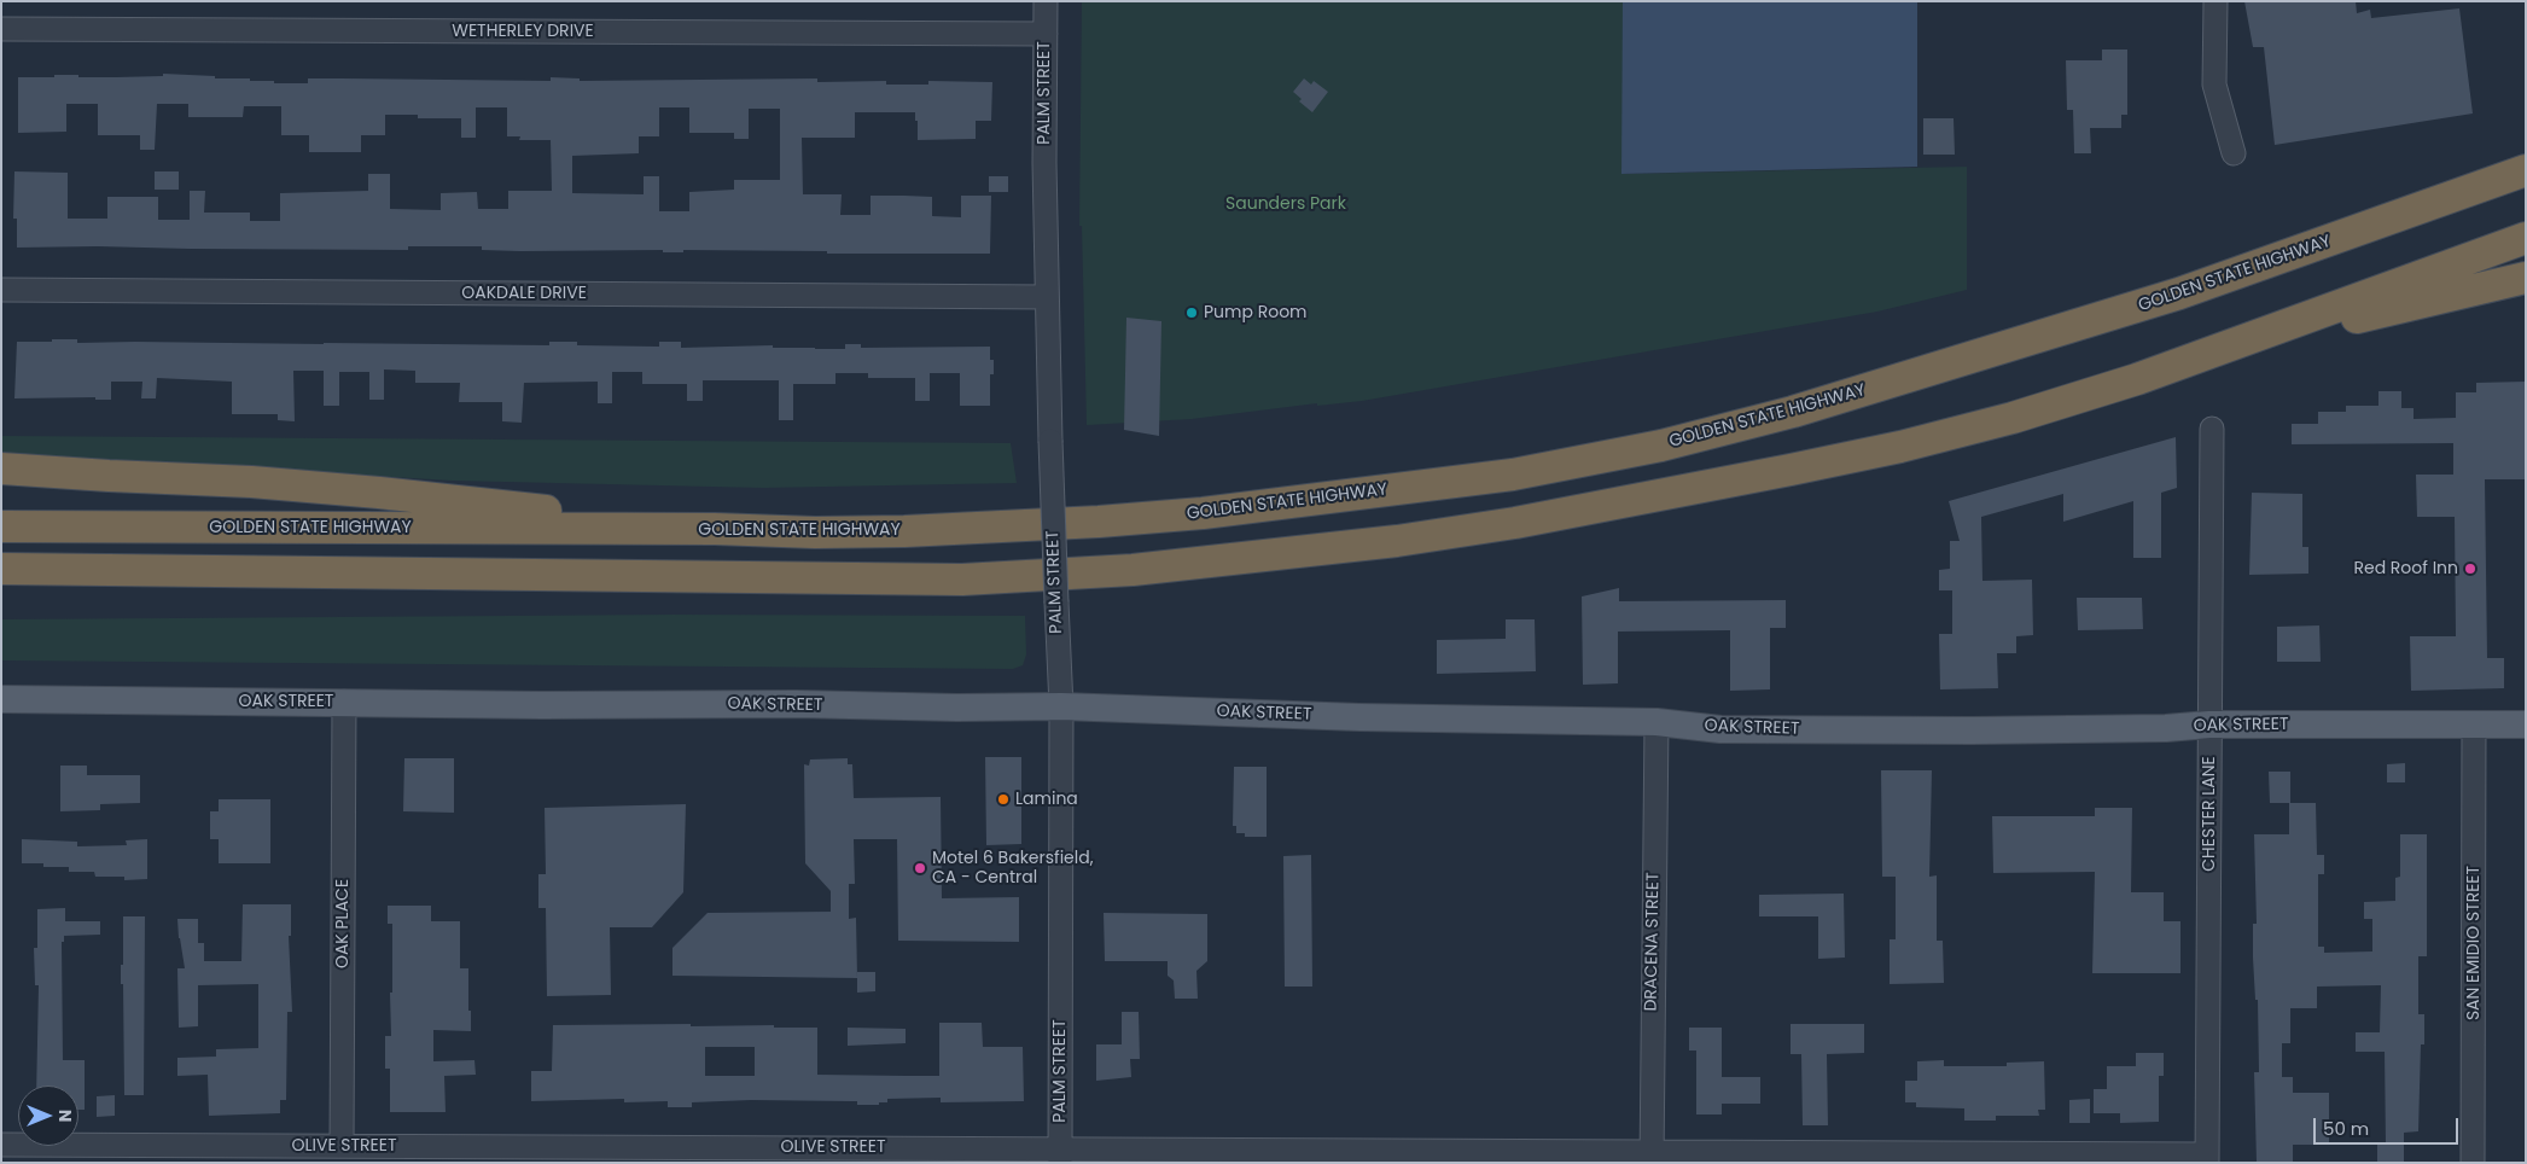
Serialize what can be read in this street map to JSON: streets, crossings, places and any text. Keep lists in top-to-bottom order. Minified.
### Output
{"streets":{"highway":["GOLDEN STATE HIGHWAY"],"main road":["OAK STREET"],"street":["WETHERLEY DRIVE","PALM STREET","OAKDALE DRIVE","CHESTER LANE","OAK PLACE","DRACENA STREET","SAN EMIDIO STREET","OLIVE STREET"]},"crossings":[["WETHERLEY DRIVE","PALM STREET"],["PALM STREET","GOLDEN STATE HIGHWAY"],["PALM STREET","OAKDALE DRIVE"],["PALM STREET","OAK STREET"],["PALM STREET","OLIVE STREET"],["OAK STREET","CHESTER LANE"],["OAK STREET","OAK PLACE"],["OAK STREET","DRACENA STREET"],["OAK STREET","SAN EMIDIO STREET"],["CHESTER LANE","OLIVE STREET"],["OAK PLACE","OLIVE STREET"],["DRACENA STREET","OLIVE STREET"]],"parks":["Saunders Park"],"places":["Pump Room","Red Roof Inn","Lamina","Motel 6 Bakersfield, CA - Central"],"scale_bar":"50 m","north":"right"}
